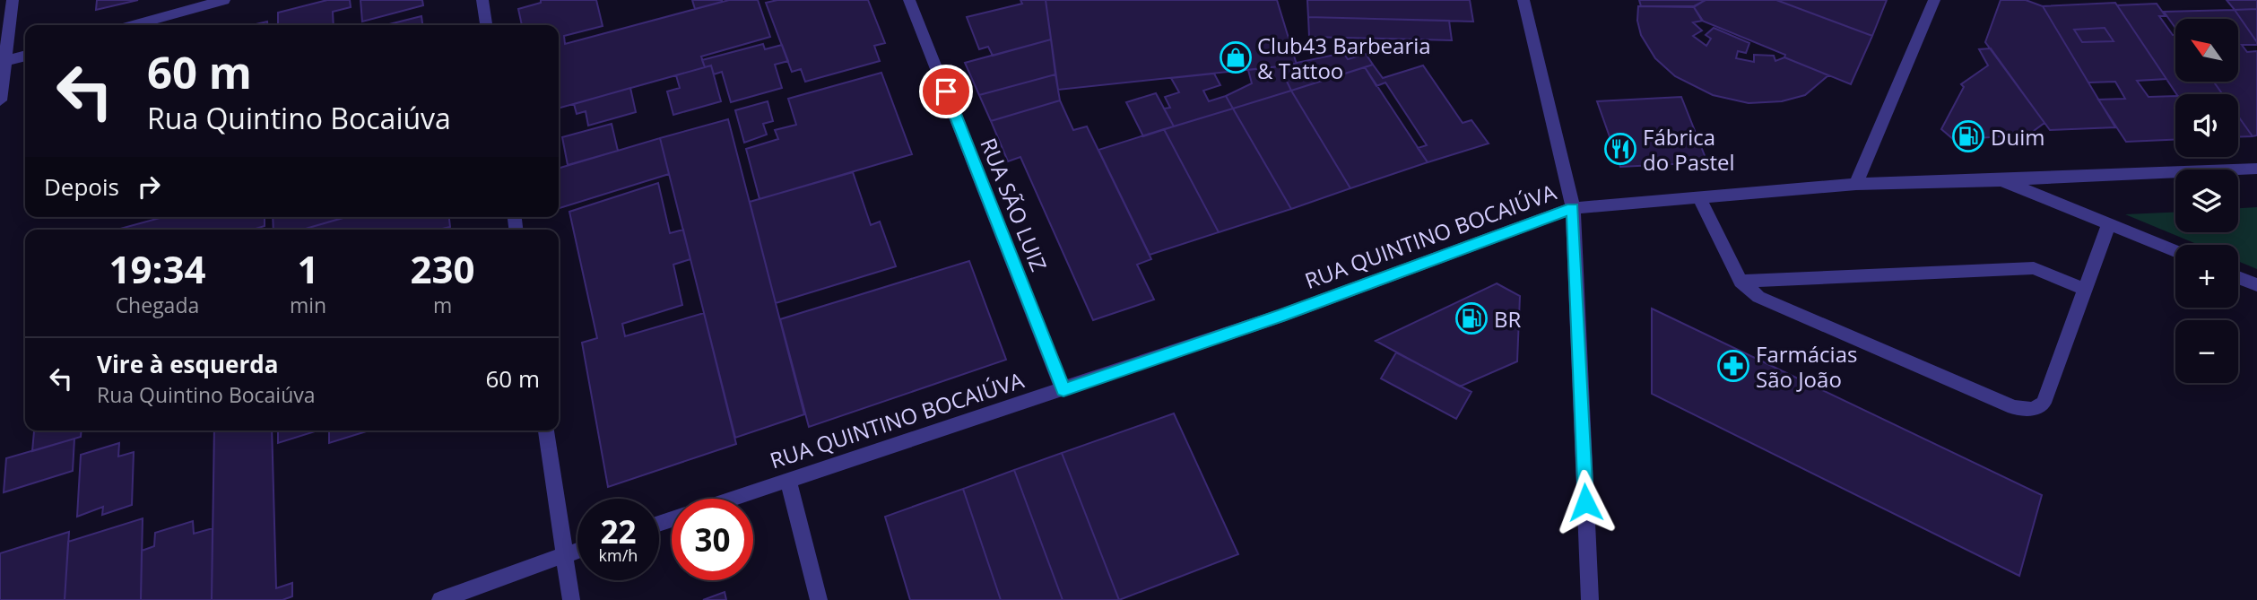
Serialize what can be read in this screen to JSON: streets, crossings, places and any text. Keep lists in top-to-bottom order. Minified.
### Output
{"streets":{"street":["RUA SÃO LUIZ","RUA QUINTINO BOCAIÚVA"]},"crossings":[["RUA SÃO LUIZ","RUA QUINTINO BOCAIÚVA"]],"places":{"shop":["Club43 Barbearia & Tattoo"],"fuel station":["Duim","BR"],"restaurant":["Fábrica do Pastel"],"pharmacy":["Farmácias São João"]},"north":"top left","page":{"map_buttons":["+","−"],"turn":["60 m","Rua Quintino Bocaiúva"],"then":"Depois","eta":["19:34","Chegada","1","min","230","m"],"list":[{"name":"Vire à esquerda","note":"Rua Quintino Bocaiúva","value":"60 m"}],"speed":"22 km/h","limit":"30"}}
